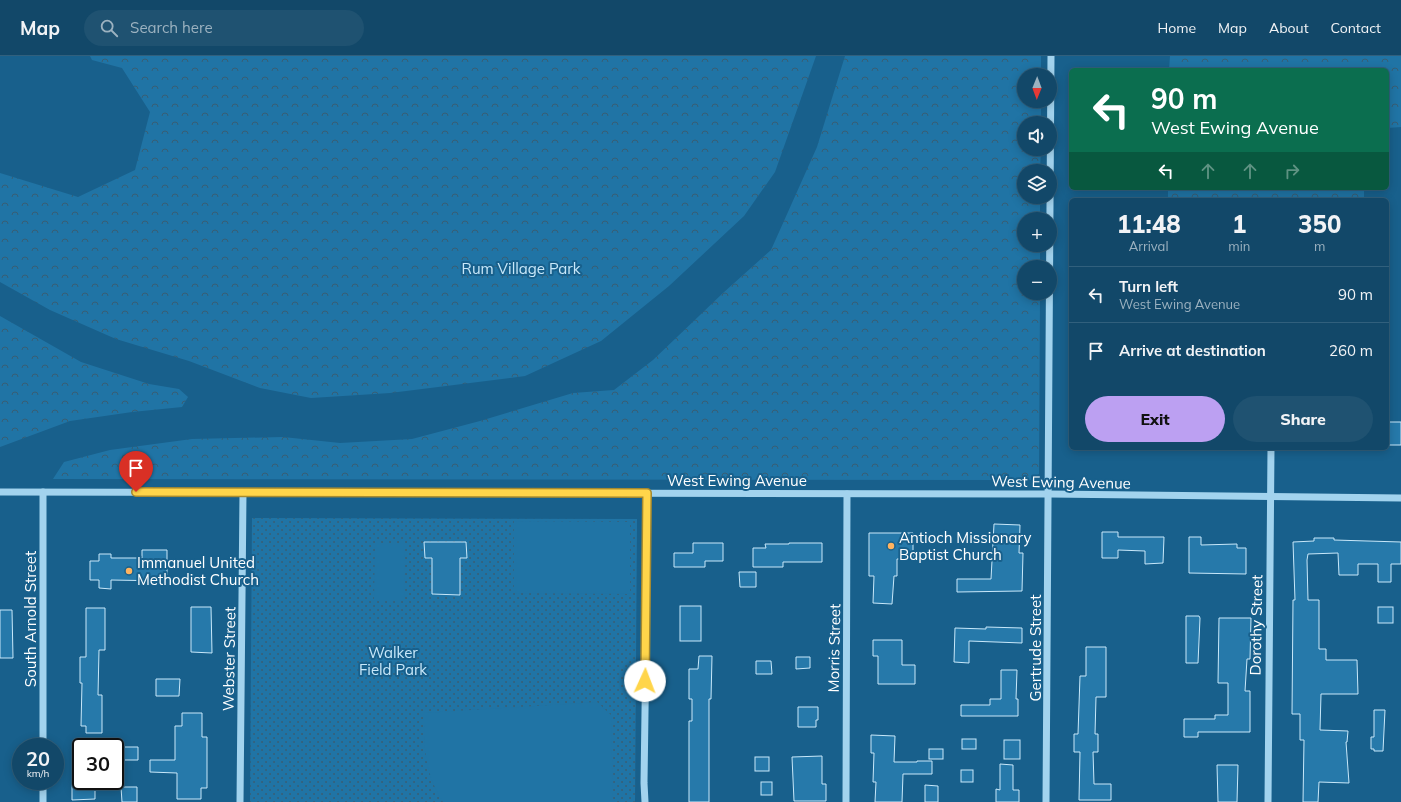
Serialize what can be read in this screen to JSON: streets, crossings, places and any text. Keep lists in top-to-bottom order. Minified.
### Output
{"streets":{"street":["West Ewing Avenue","South Arnold Street","Dorothy Street","Morris Street","Gertrude Street","Webster Street"]},"crossings":[["West Ewing Avenue","South Arnold Street"],["West Ewing Avenue","Dorothy Street"],["West Ewing Avenue","Morris Street"],["West Ewing Avenue","Gertrude Street"],["West Ewing Avenue","Webster Street"]],"parks":["Rum Village Park","Walker Field Park"],"places":["Antioch Missionary Baptist Church","Immanuel United Methodist Church"],"north":"bottom","page":{"header":"Map","search":"Search here","nav":["Home","Map","About","Contact"],"map_buttons":["+","−"],"turn":["90 m","West Ewing Avenue"],"eta":["11:48","Arrival","1","min","350","m"],"list":[{"name":"Turn left","note":"West Ewing Avenue","value":"90 m"},{"name":"Arrive at destination","value":"260 m"}],"buttons":["Exit","Share"],"speed":"20 km/h","limit":"30"}}
